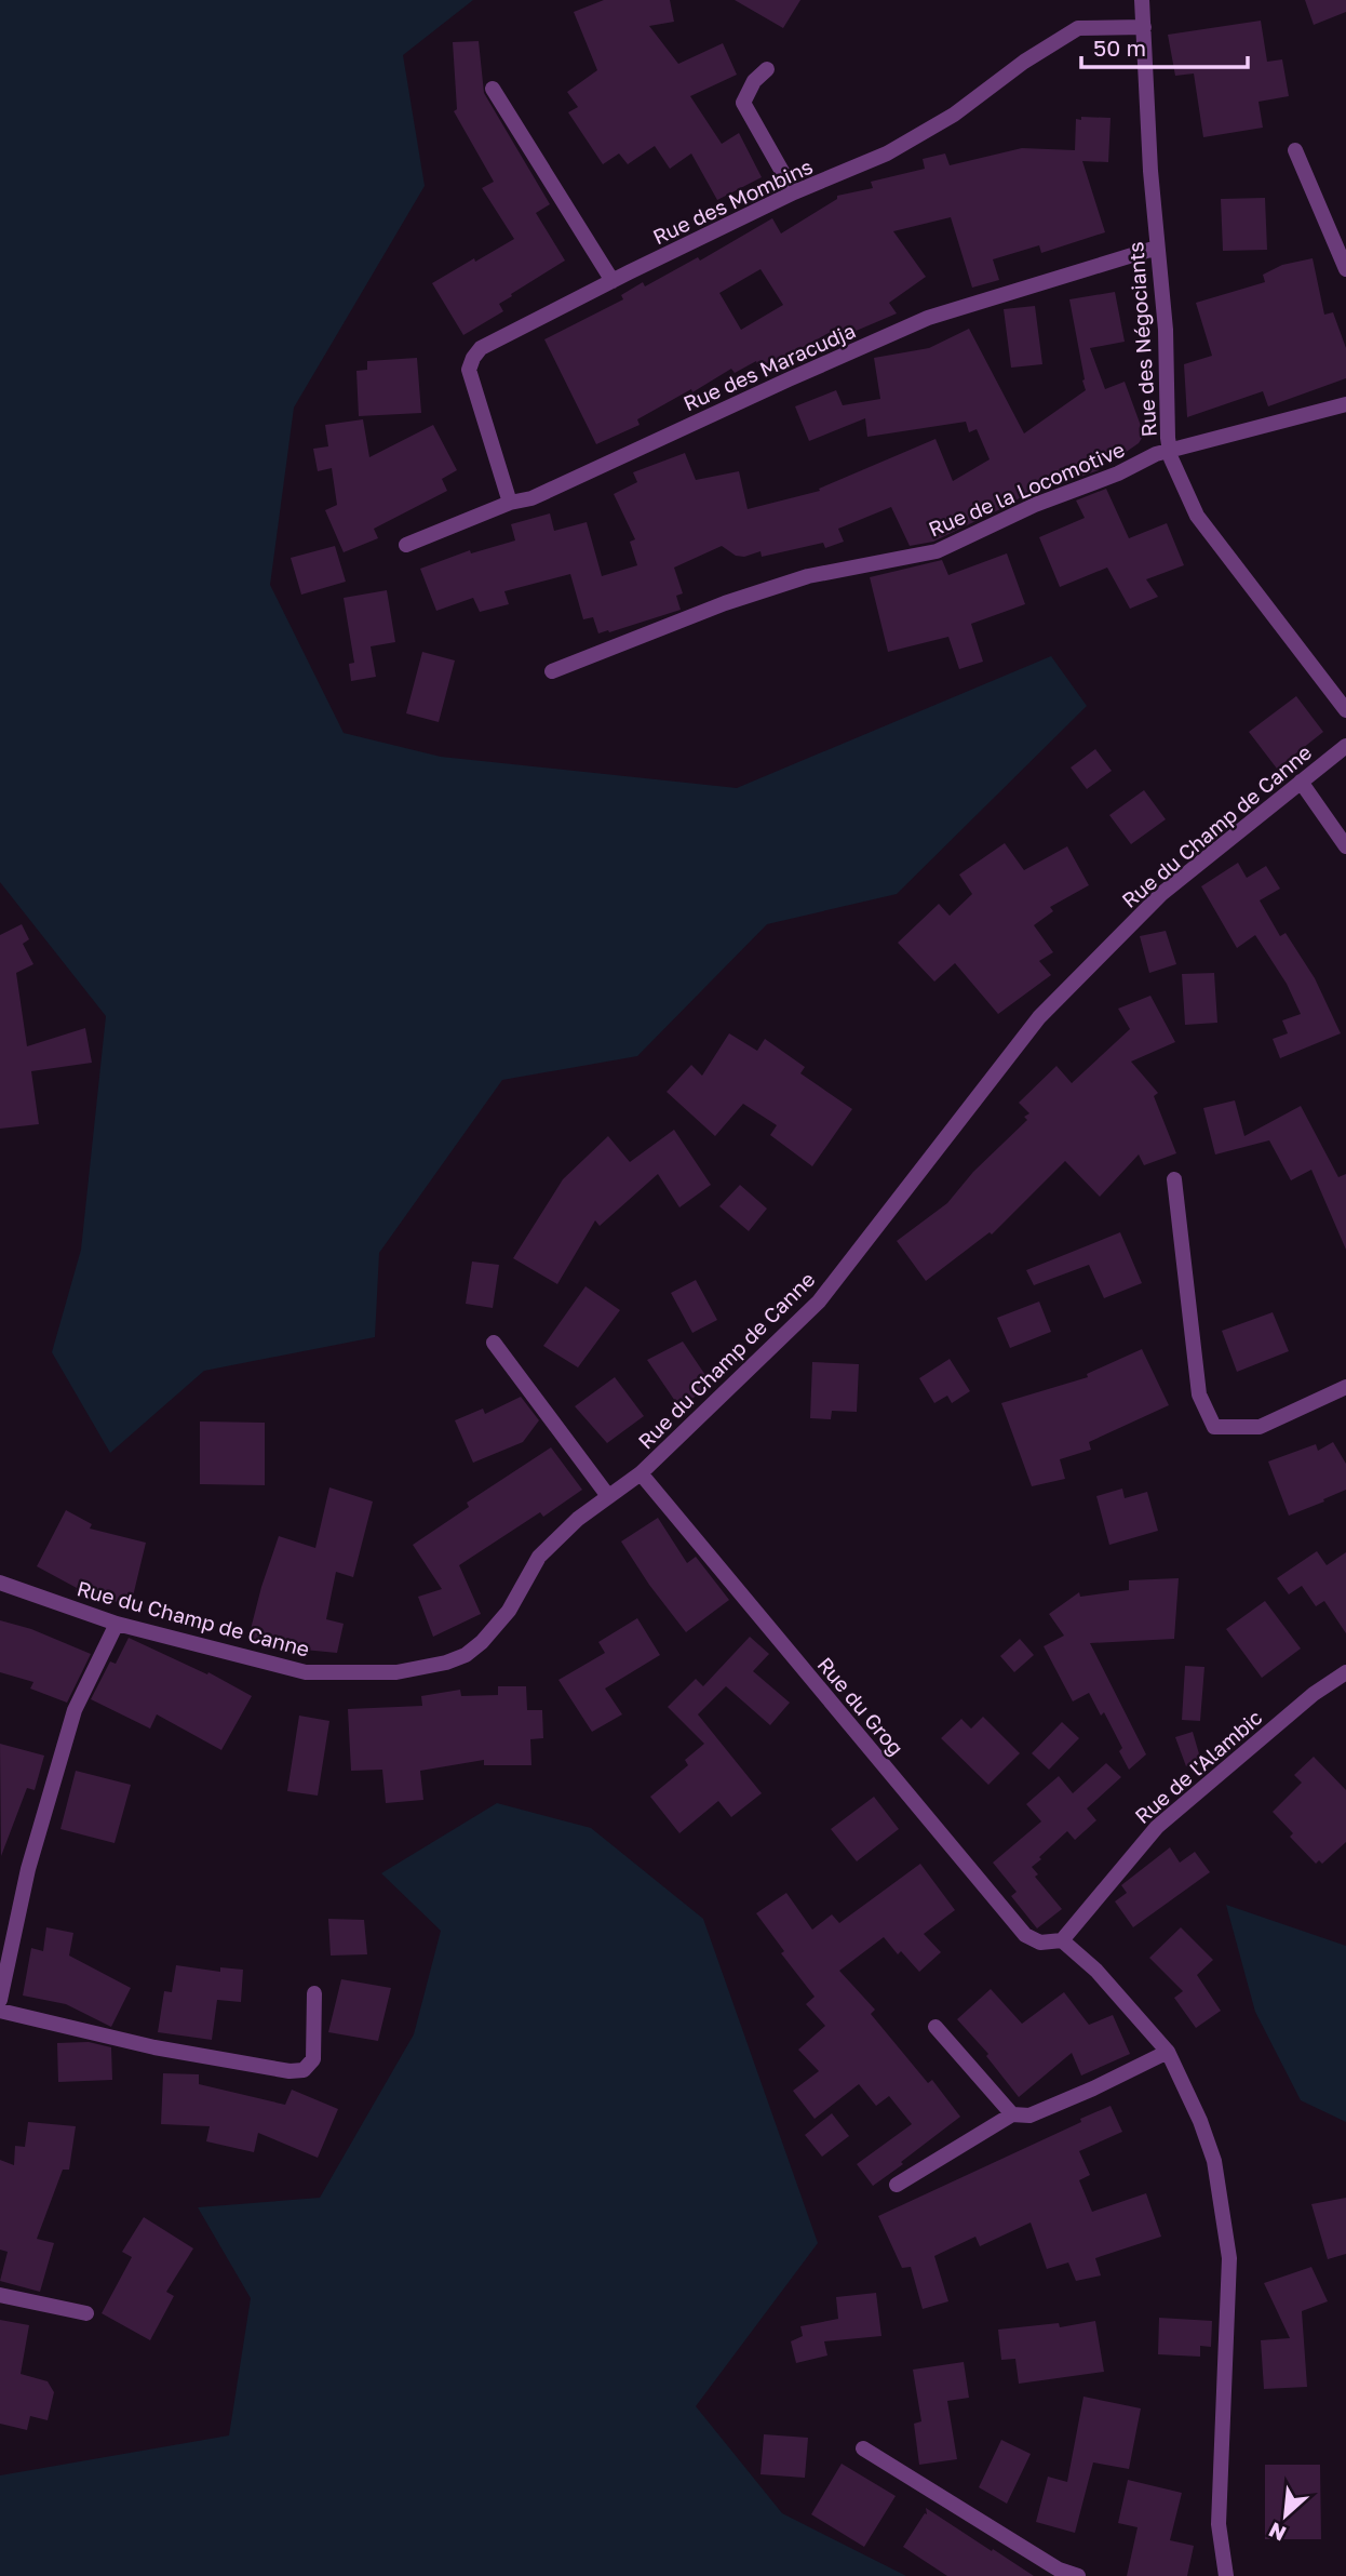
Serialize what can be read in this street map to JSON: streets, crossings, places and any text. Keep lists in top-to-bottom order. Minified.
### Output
{"streets":{"street":["Rue des Mombins","Rue des Négociants","Rue des Maracudja","Rue de la Locomotive","Rue du Champ de Canne","Rue du Grog","Rue de l'Alambic"]},"crossings":[["Rue des Mombins","Rue des Négociants"],["Rue des Mombins","Rue des Maracudja"],["Rue des Négociants","Rue des Maracudja"],["Rue des Négociants","Rue de la Locomotive"],["Rue du Champ de Canne","Rue du Grog"],["Rue du Grog","Rue de l'Alambic"]],"scale_bar":"50 m","north":"bottom left"}
